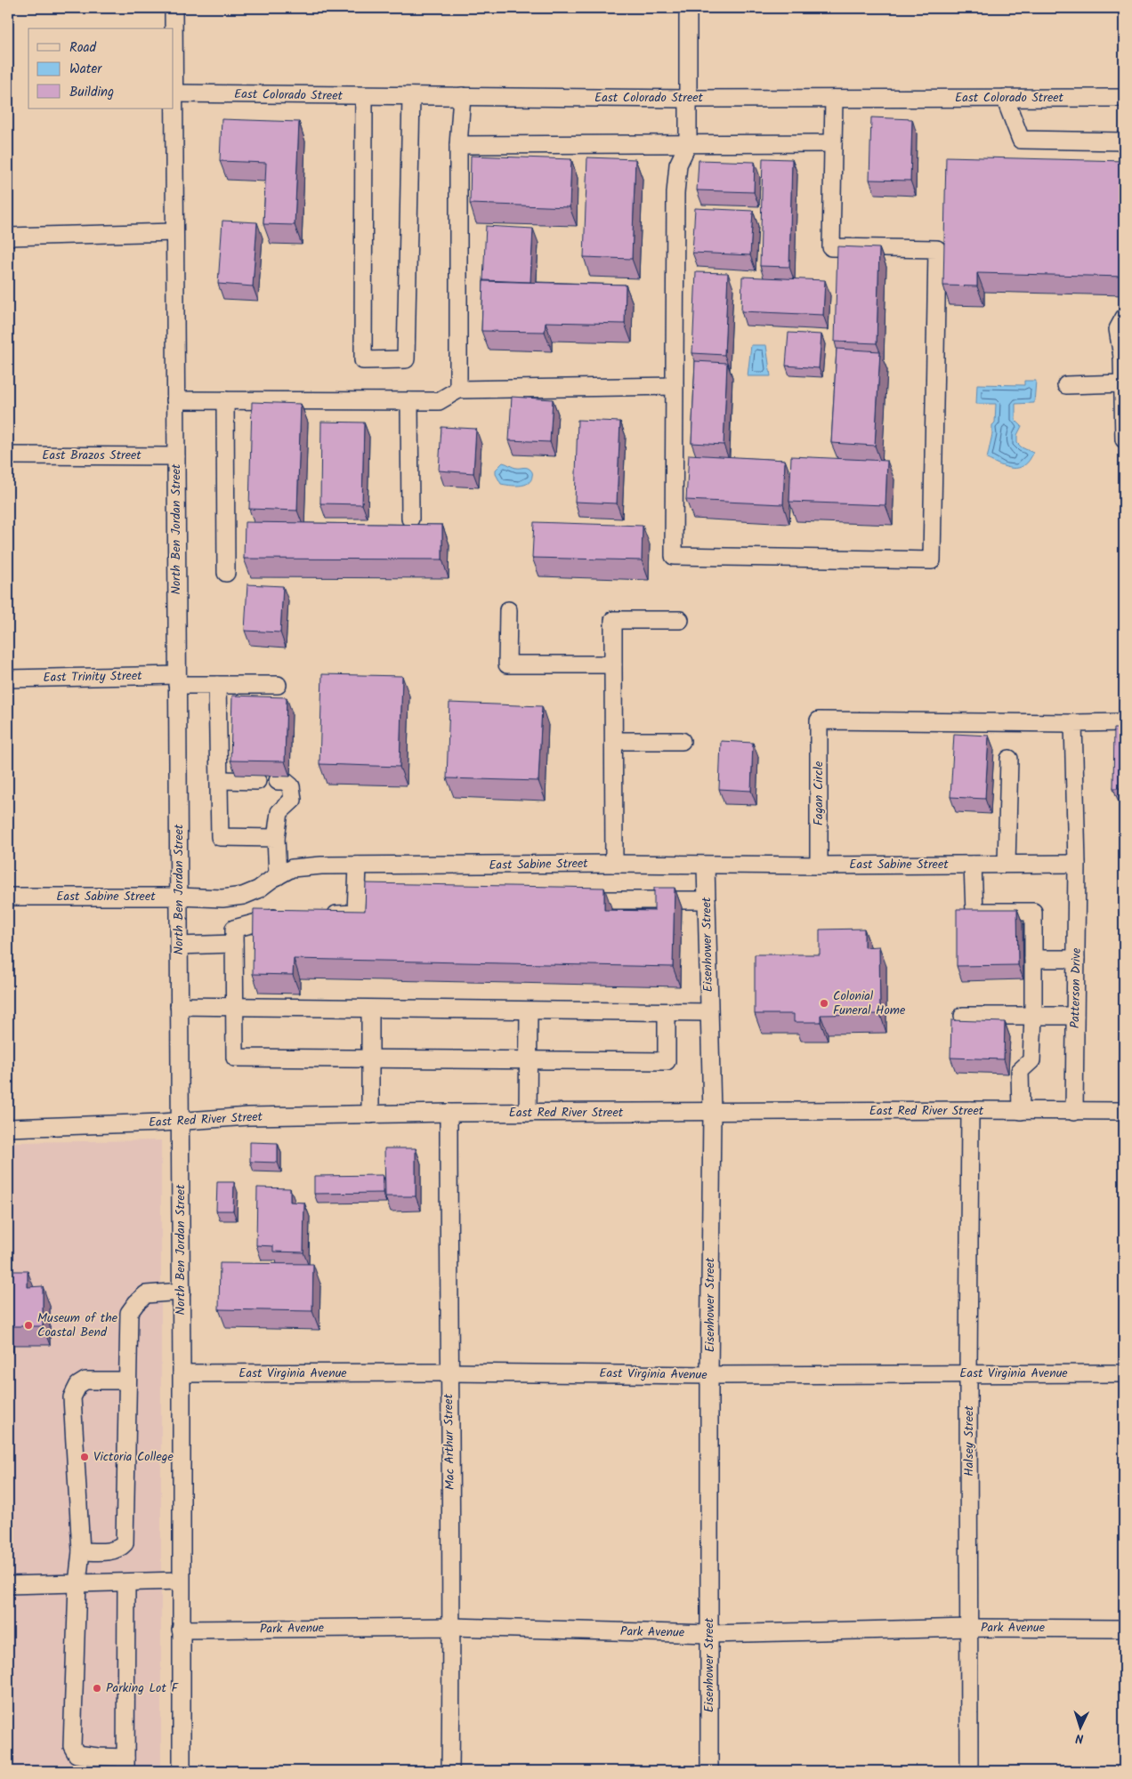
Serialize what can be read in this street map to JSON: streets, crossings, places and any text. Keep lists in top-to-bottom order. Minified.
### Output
{"streets":{"street":["East Colorado Street","East Brazos Street","North Ben Jordan Street","East Trinity Street","Fagan Circle","East Sabine Street","Eisenhower Street","Patterson Drive","East Red River Street","East Virginia Avenue","Halsey Street","Mac Arthur Street","Park Avenue"]},"crossings":[["East Colorado Street","North Ben Jordan Street"],["East Brazos Street","North Ben Jordan Street"],["North Ben Jordan Street","East Trinity Street"],["North Ben Jordan Street","East Sabine Street"],["North Ben Jordan Street","East Red River Street"],["North Ben Jordan Street","East Virginia Avenue"],["North Ben Jordan Street","Park Avenue"],["Fagan Circle","East Sabine Street"],["Fagan Circle","Patterson Drive"],["East Sabine Street","Eisenhower Street"],["East Sabine Street","Patterson Drive"],["Eisenhower Street","East Red River Street"],["Eisenhower Street","East Virginia Avenue"],["Eisenhower Street","Park Avenue"],["Patterson Drive","East Red River Street"],["East Red River Street","Halsey Street"],["East Red River Street","Mac Arthur Street"],["East Virginia Avenue","Halsey Street"],["East Virginia Avenue","Mac Arthur Street"],["Halsey Street","Park Avenue"],["Mac Arthur Street","Park Avenue"]],"places":["Colonial Funeral Home","Museum of the Coastal Bend","Victoria College","Parking Lot F"],"legend":["Road","Water","Building"],"north":"bottom"}
